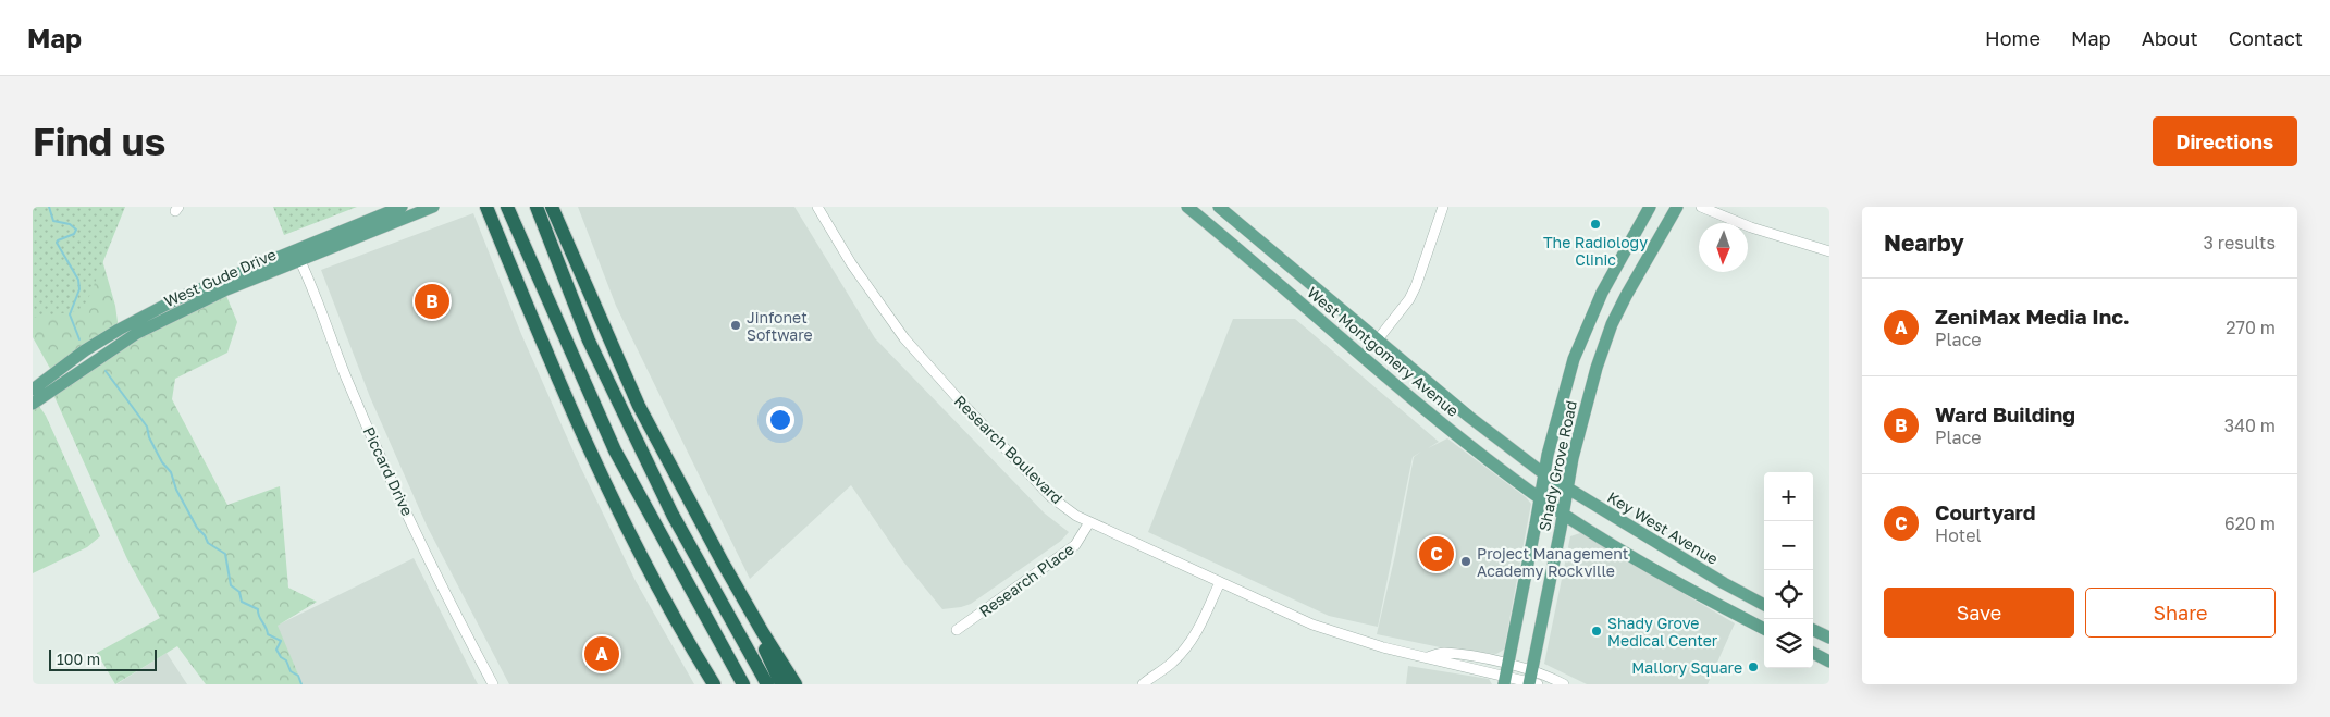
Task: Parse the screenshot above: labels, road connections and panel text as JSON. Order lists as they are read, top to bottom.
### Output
{
  "streets": {
    "main road": [
      "West Gude Drive",
      "West Montgomery Avenue",
      "Shady Grove Road",
      "Key West Avenue"
    ],
    "street": ["Research Boulevard", "Piccard Drive", "Research Place"]
  },
  "crossings": [
    ["West Gude Drive", "Piccard Drive"],
    ["West Montgomery Avenue", "Shady Grove Road"],
    ["West Montgomery Avenue", "Key West Avenue"],
    ["Research Boulevard", "Shady Grove Road"],
    ["Research Boulevard", "Research Place"],
    ["Shady Grove Road", "Key West Avenue"]
  ],
  "places": [
    "The Radiology Clinic",
    "Jinfonet Software",
    "Project Management Academy Rockville",
    "Shady Grove Medical Center",
    "Mallory Square"
  ],
  "scale_bar": "100 m",
  "north": "bottom",
  "page": {
    "header": "Map",
    "nav": [
      "Home",
      "Map",
      "About",
      "Contact"
    ],
    "buttons": [
      "Directions",
      ["Save", "Share"]
    ],
    "title": "Find us",
    "heading": ["Nearby", "3 results"],
    "list": [
      {
        "mark": "A",
        "name": "ZeniMax Media Inc.",
        "note": "Place",
        "value": "270 m"
      },
      {
        "mark": "B",
        "name": "Ward Building",
        "note": "Place",
        "value": "340 m"
      },
      {
        "mark": "C",
        "name": "Courtyard",
        "note": "Hotel",
        "value": "620 m"
      }
    ],
    "pins": ["B", "C", "A"],
    "map_buttons": ["+", "−"],
    "scale": "100 m"
  }
}
